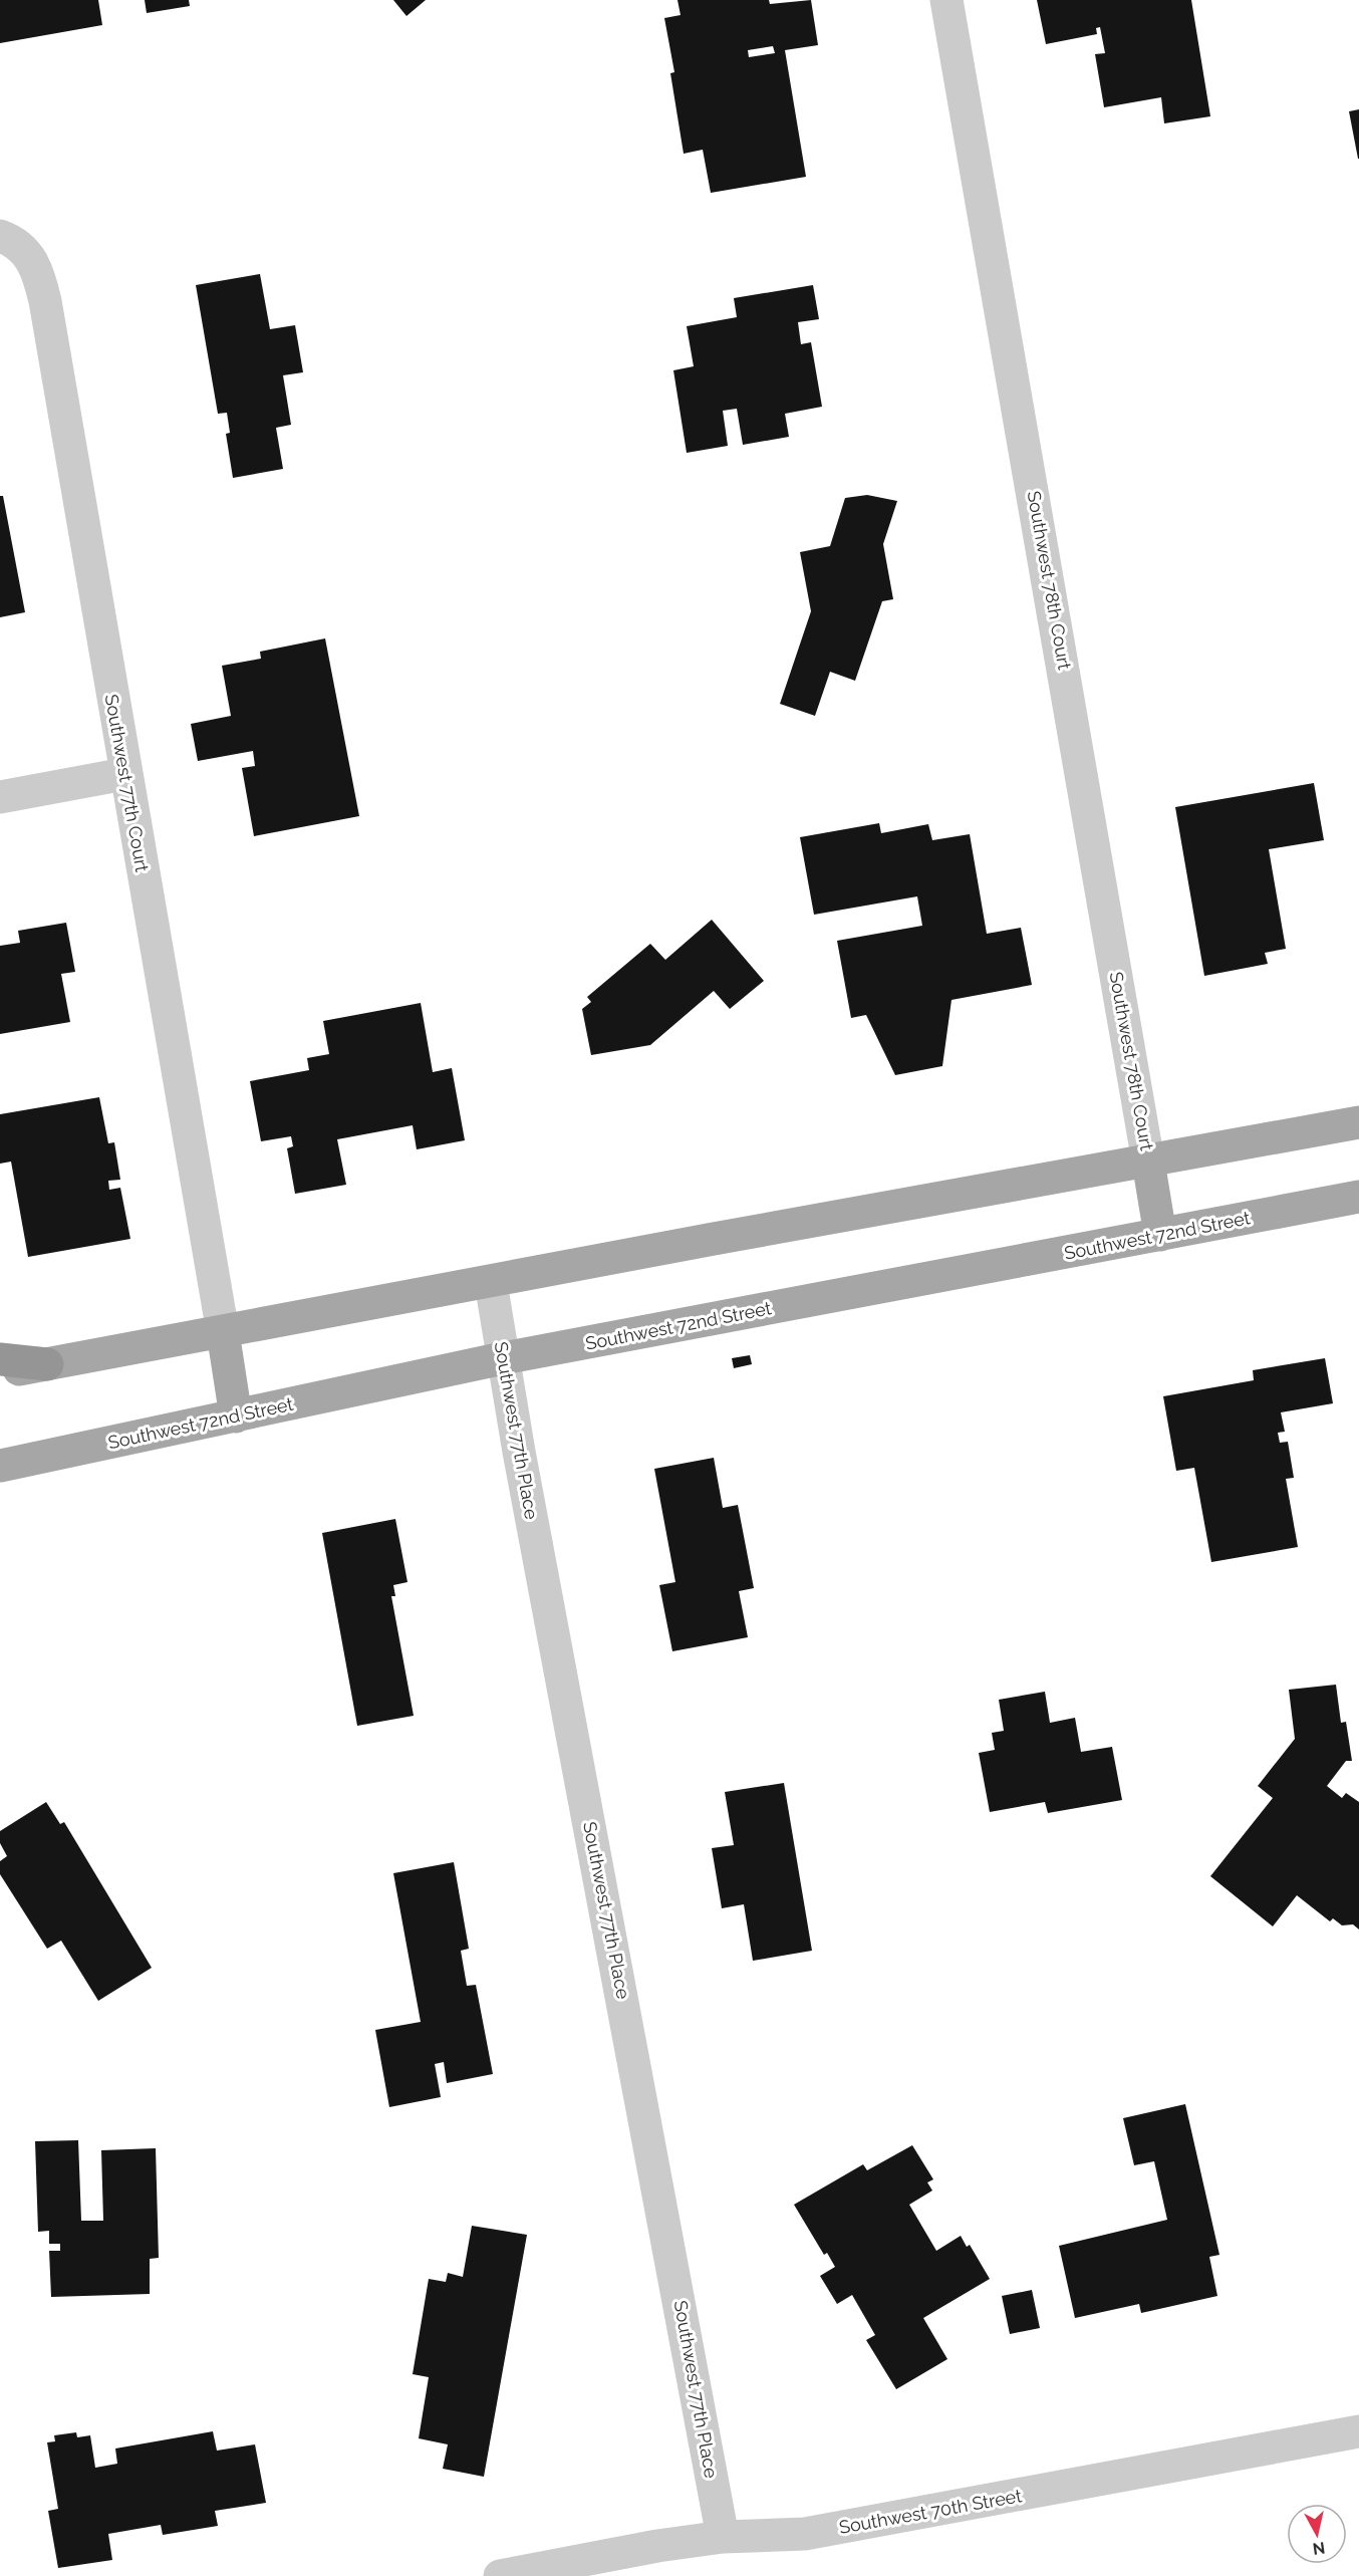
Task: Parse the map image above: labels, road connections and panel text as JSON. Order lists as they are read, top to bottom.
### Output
{
  "streets": {
    "main road": ["Southwest 72nd Street"],
    "street": [
      "Southwest 78th Court",
      "Southwest 77th Court",
      "Southwest 77th Place",
      "Southwest 70th Street"
    ]
  },
  "crossings": [
    ["Southwest 72nd Street", "Southwest 77th Place"],
    ["Southwest 77th Place", "Southwest 70th Street"]
  ],
  "north": "bottom"
}
